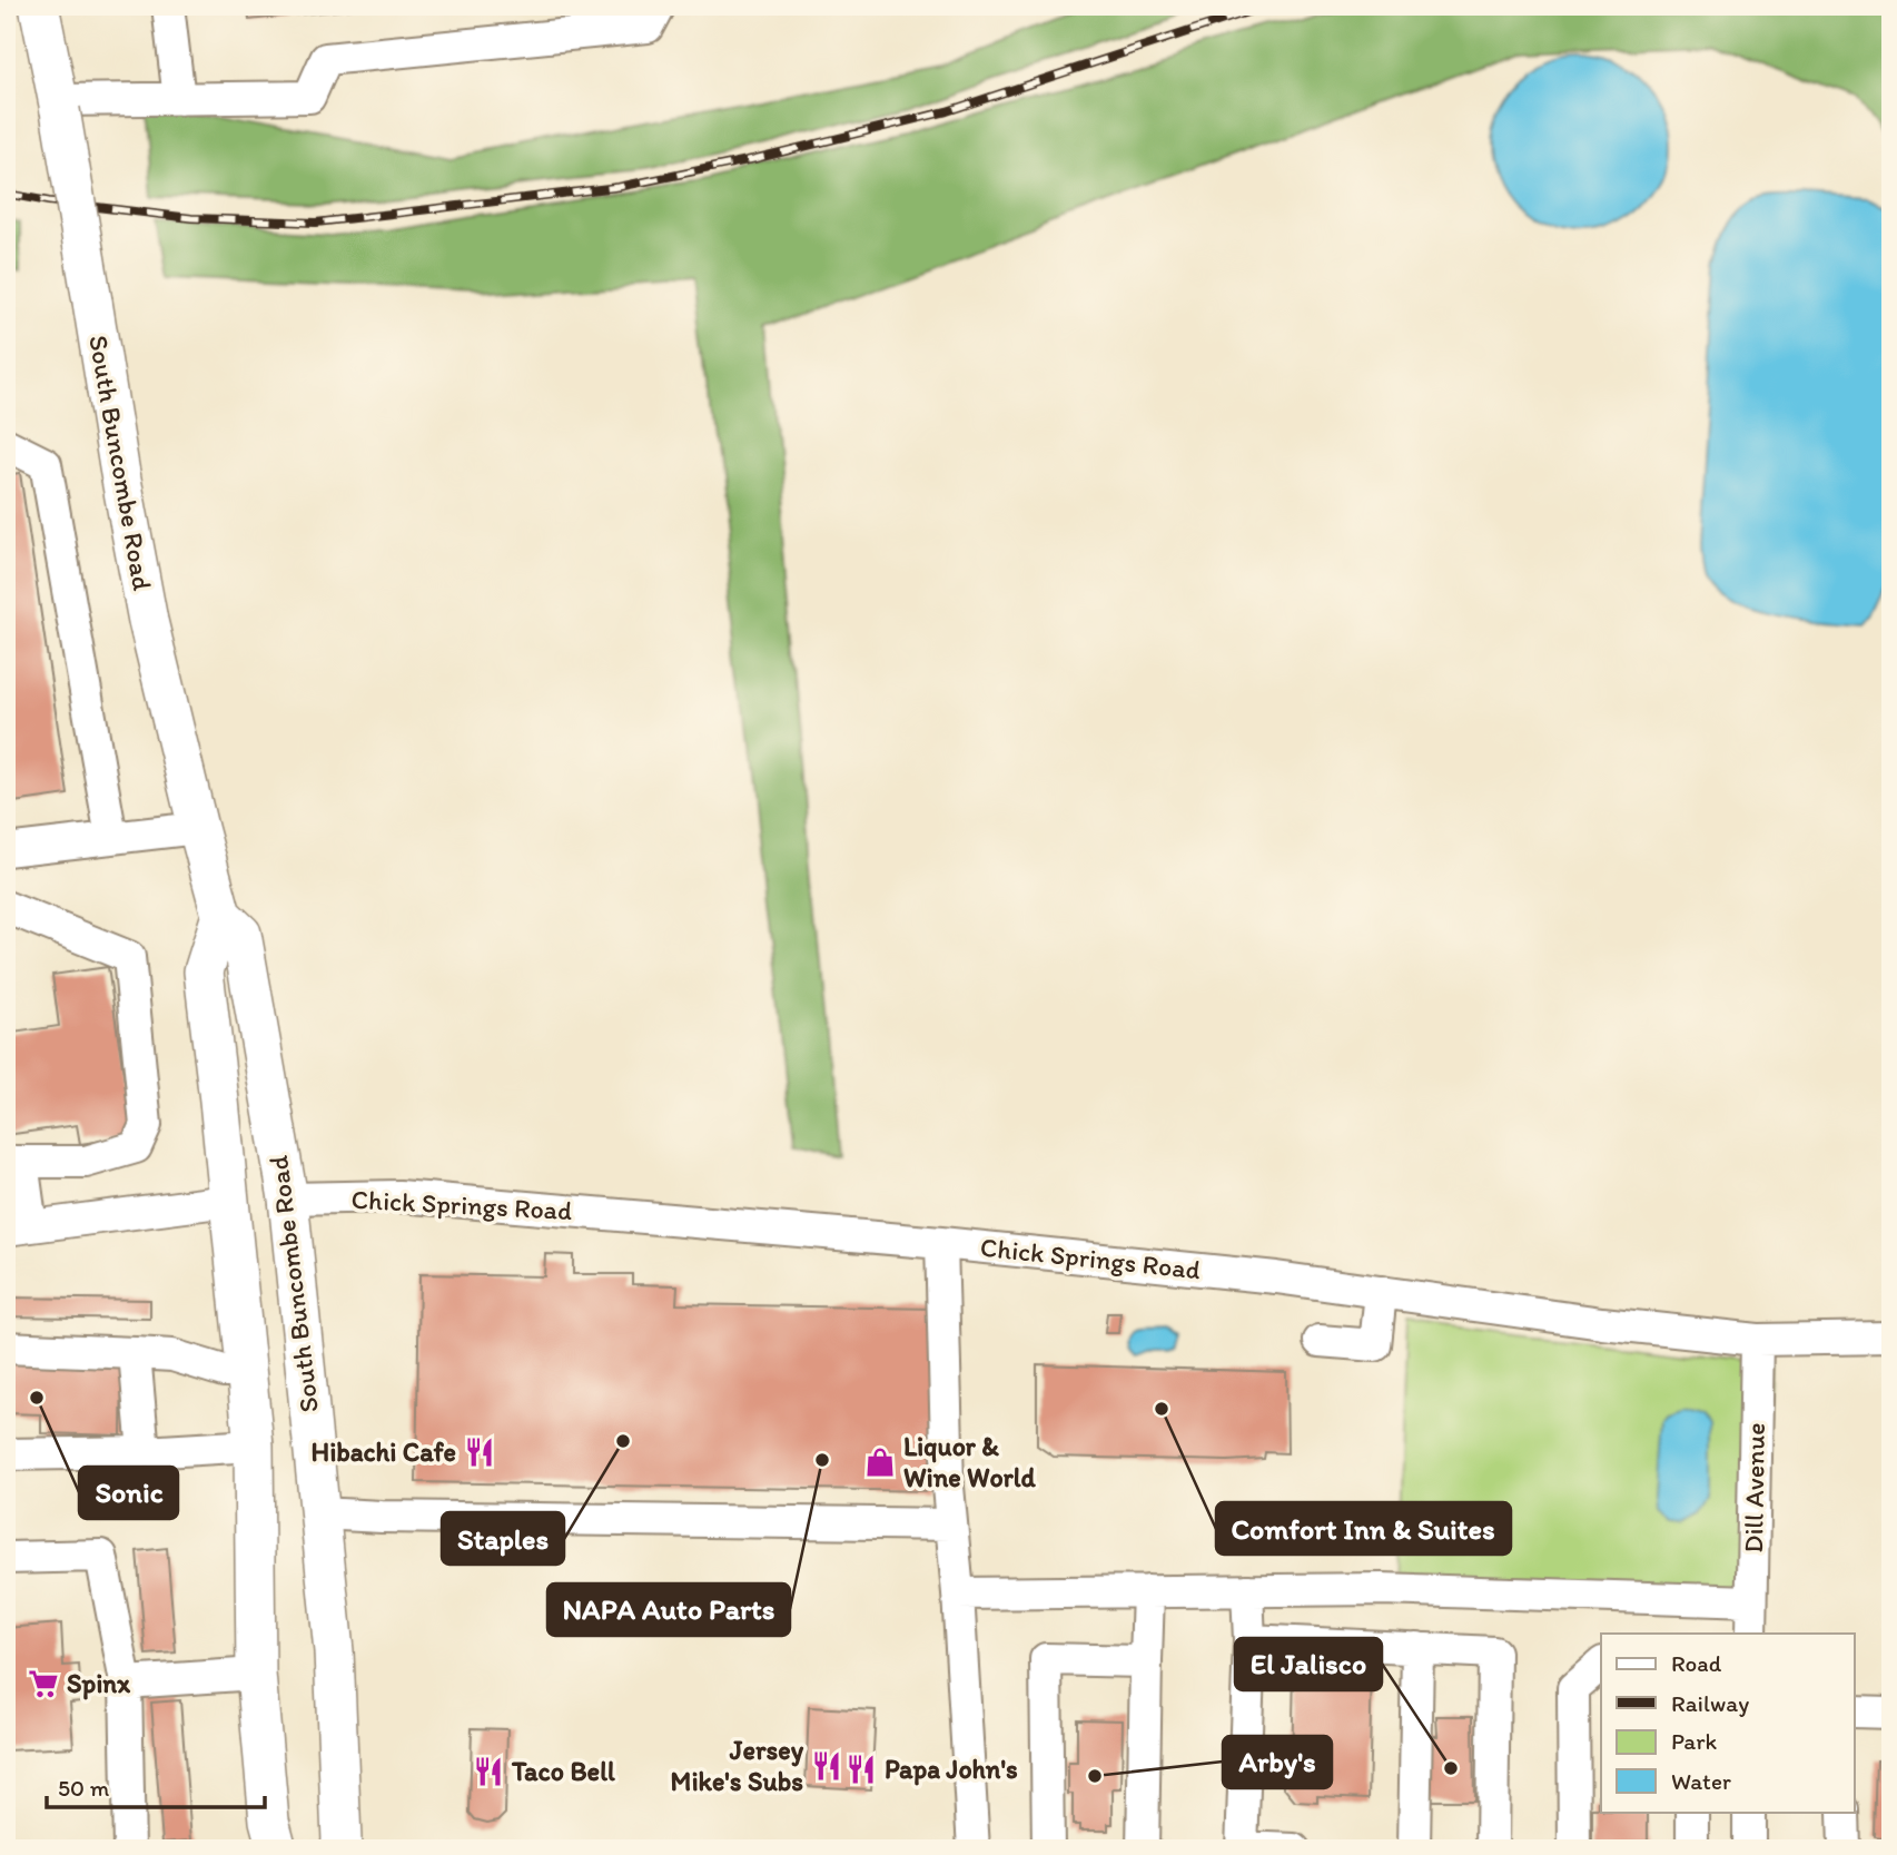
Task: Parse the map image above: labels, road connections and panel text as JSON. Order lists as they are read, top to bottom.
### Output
{
  "streets": {
    "main road": ["South Buncombe Road"],
    "street": ["Chick Springs Road", "Dill Avenue"]
  },
  "crossings": [
    ["South Buncombe Road", "Chick Springs Road"],
    ["Chick Springs Road", "Dill Avenue"]
  ],
  "places": {
    "other": [
      "Sonic",
      "Comfort Inn & Suites",
      "Staples",
      "NAPA Auto Parts",
      "El Jalisco",
      "Arby's"
    ],
    "restaurant": [
      "Hibachi Cafe",
      "Jersey Mike's Subs",
      "Papa John's",
      "Taco Bell"
    ],
    "shop": ["Liquor & Wine World"],
    "supermarket": ["Spinx"]
  },
  "legend": [
    "Road",
    "Railway",
    "Park",
    "Water"
  ],
  "scale_bar": "50 m"
}
